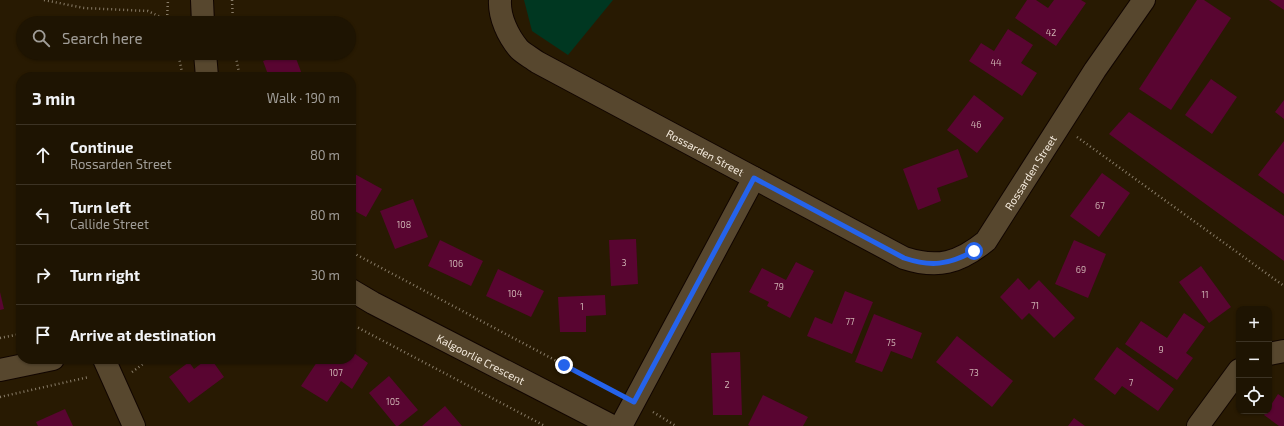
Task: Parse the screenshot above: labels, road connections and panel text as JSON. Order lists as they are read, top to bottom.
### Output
{
  "streets": {
    "street": ["Rossarden Street", "Kalgoorlie Crescent"]
  },
  "house_numbers": [
    "42",
    "44",
    "46",
    "67",
    "108",
    "3",
    "106",
    "69",
    "79",
    "104",
    "11",
    "71",
    "1",
    "77",
    "75",
    "9",
    "107",
    "73",
    "7",
    "2",
    "105"
  ],
  "page": {
    "search": "Search here",
    "heading": ["3 min", "Walk · 190 m"],
    "list": [
      ["Continue", "Rossarden Street", "80 m"],
      ["Turn left", "Callide Street", "80 m"],
      ["Turn right", "30 m"],
      "Arrive at destination"
    ],
    "map_buttons": ["+", "−"]
  }
}
